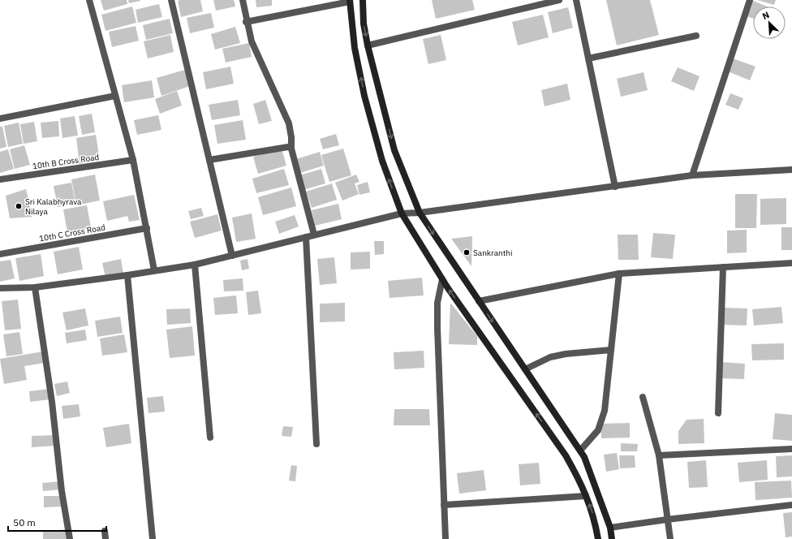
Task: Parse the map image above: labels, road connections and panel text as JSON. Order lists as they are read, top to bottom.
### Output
{
  "streets": {
    "street": ["10th B Cross Road", "10th C Cross Road"]
  },
  "places": ["Sri Kalabhyrava Nilaya", "Sankranthi"],
  "scale_bar": "50 m",
  "north": "top left"
}
